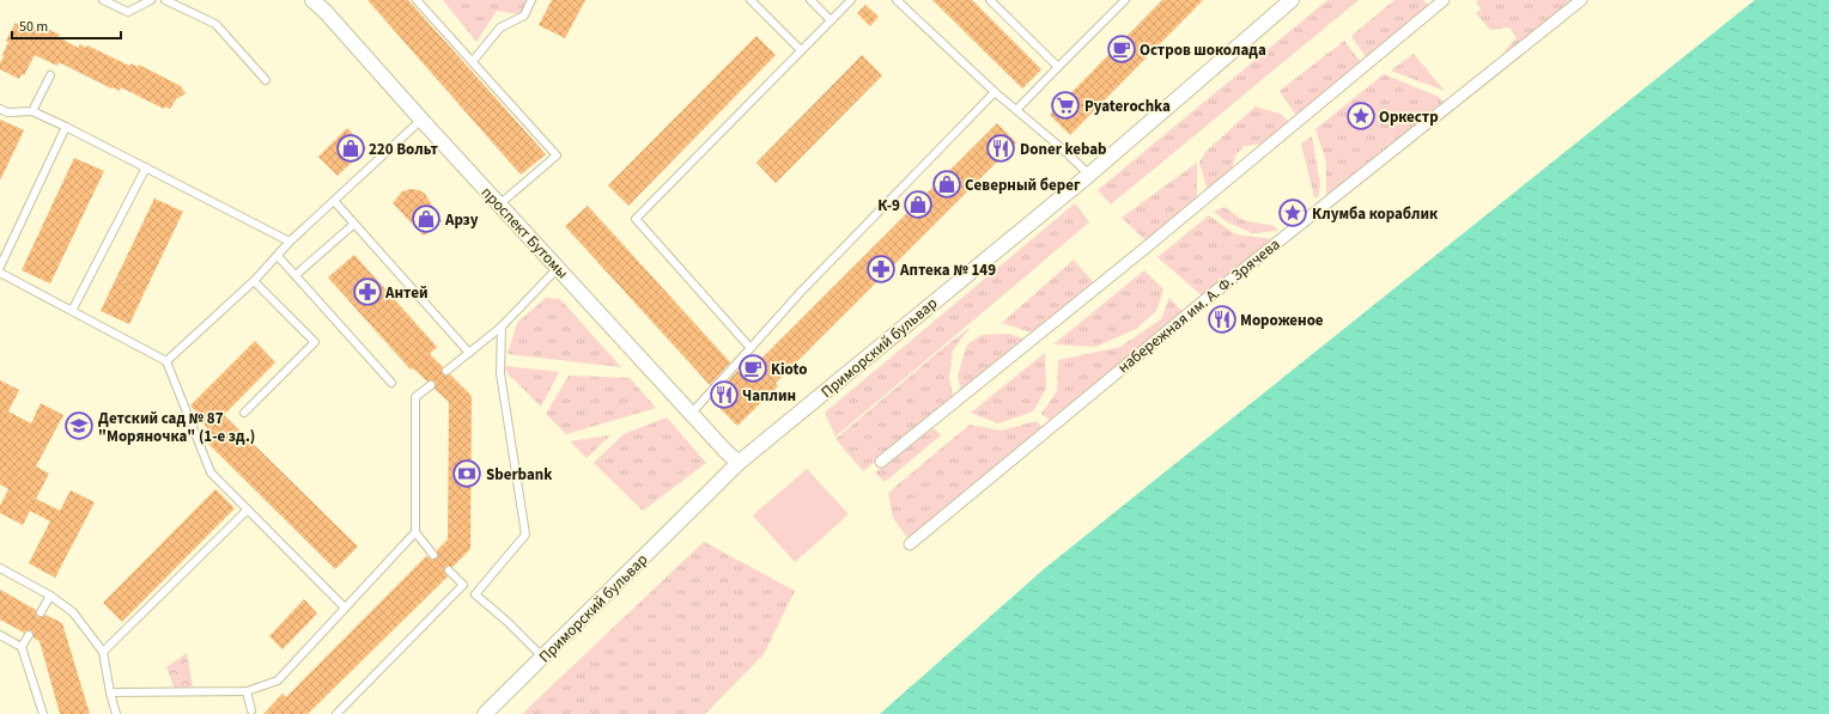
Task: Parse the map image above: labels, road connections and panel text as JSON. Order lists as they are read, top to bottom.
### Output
{
  "streets": {
    "street": ["проспект Бутомы", "набережная им. А. Ф. Зрячева", "Приморский бульвар"]
  },
  "crossings": [
    ["проспект Бутомы", "Приморский бульвар"]
  ],
  "places": {
    "cafe": ["Остров шоколада", "Kioto"],
    "supermarket": ["Pyaterochka"],
    "place": ["Оркестр", "Клумба кораблик"],
    "shop": [
      "220 Вольт",
      "Северный берег",
      "К-9",
      "Арзу"
    ],
    "restaurant": ["Doner kebab", "Мороженое", "Чаплин"],
    "pharmacy": ["Аптека № 149", "Антей"],
    "school or university": ["Детский сад № 87 \"Моряночка\" (1-е зд.)"],
    "bank": ["Sberbank"]
  },
  "scale_bar": "50 m"
}
